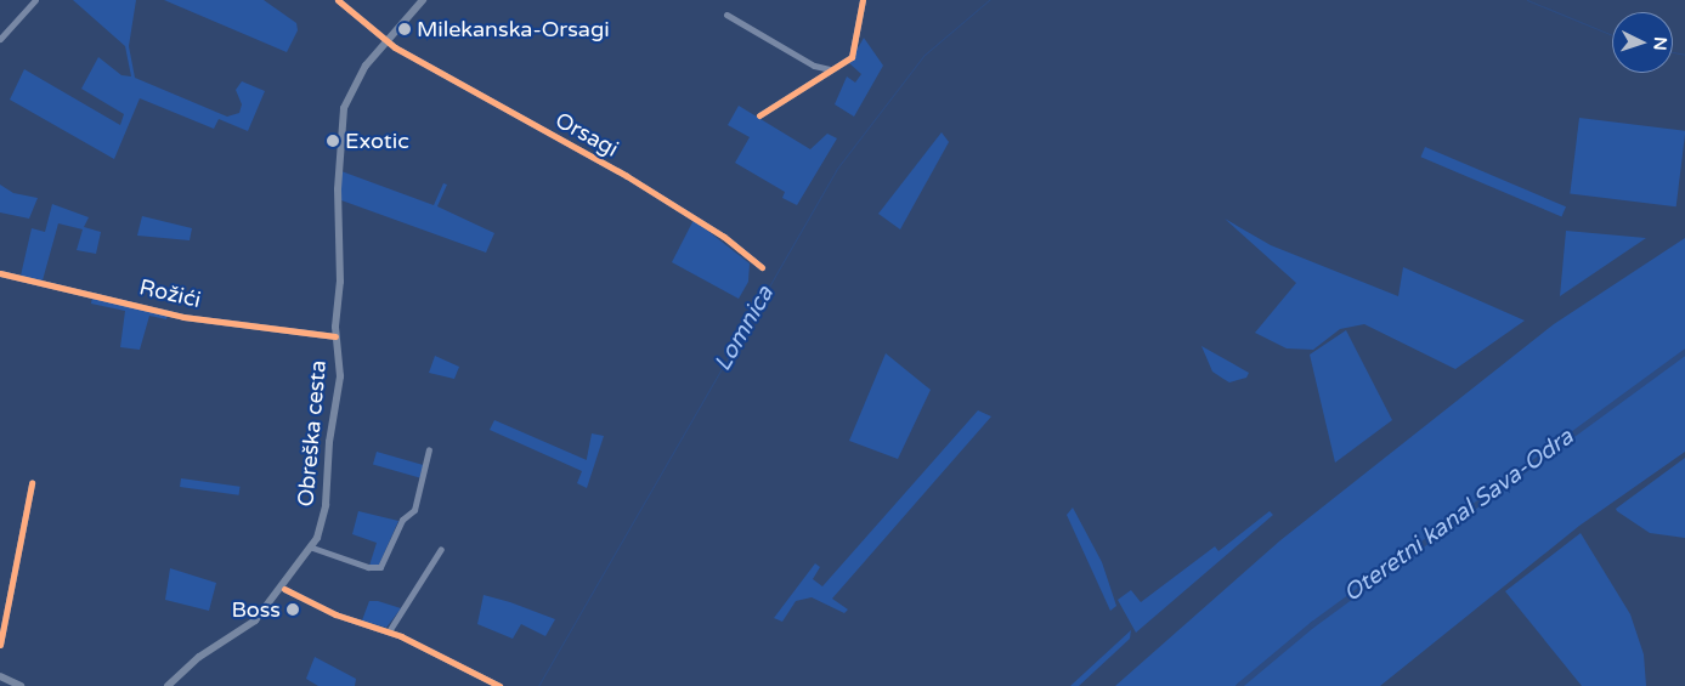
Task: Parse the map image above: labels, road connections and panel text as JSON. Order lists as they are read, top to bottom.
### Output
{
  "streets": {
    "main road": ["Obreška cesta"],
    "street": ["Orsagi", "Rožići"]
  },
  "crossings": [
    ["Orsagi", "Obreška cesta"],
    ["Rožići", "Obreška cesta"]
  ],
  "water": ["Lomnica", "Oteretni kanal Sava-Odra"],
  "places": ["Milekanska-Orsagi", "Exotic", "Boss"],
  "north": "right"
}
